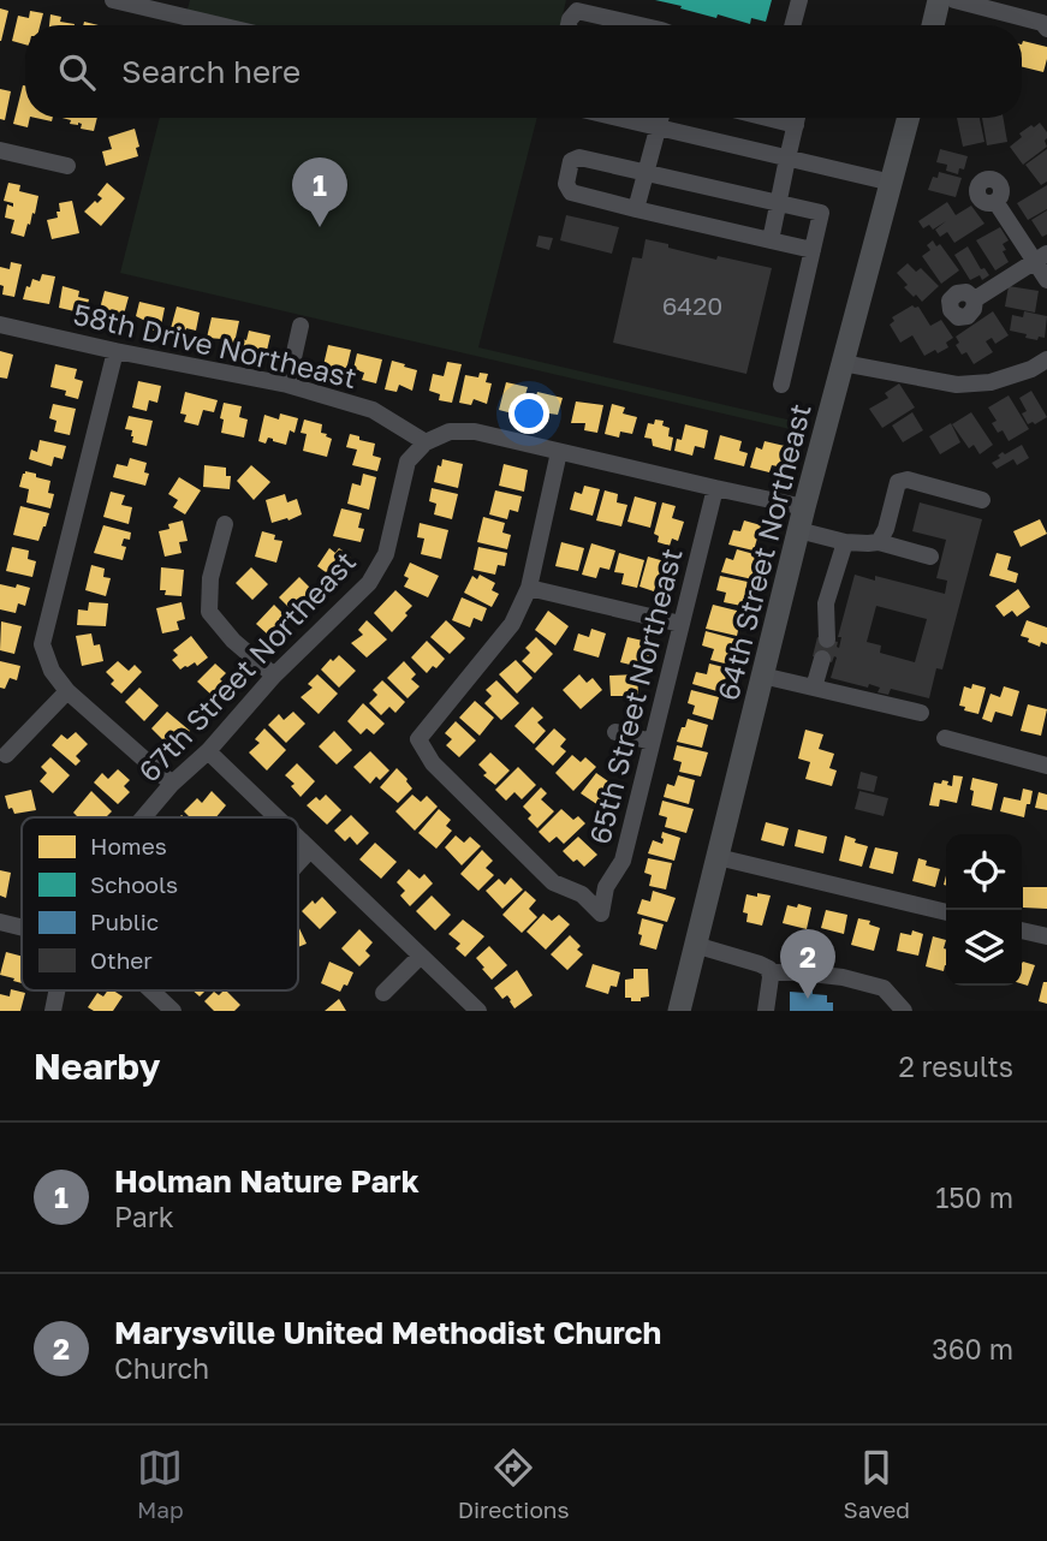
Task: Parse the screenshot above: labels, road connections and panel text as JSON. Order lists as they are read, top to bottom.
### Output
{
  "streets": {
    "main road": ["64th Street Northeast"],
    "street": ["58th Drive Northeast", "67th Street Northeast", "65th Street Northeast"]
  },
  "crossings": [
    ["58th Drive Northeast", "67th Street Northeast"]
  ],
  "house_numbers": ["6420"],
  "legend": [
    "Homes",
    "Schools",
    "Public",
    "Other"
  ],
  "page": {
    "search": "Search here",
    "pins": ["1", "2"],
    "heading": ["Nearby", "2 results"],
    "list": [
      {
        "mark": "1",
        "name": "Holman Nature Park",
        "note": "Park",
        "value": "150 m"
      },
      {
        "mark": "2",
        "name": "Marysville United Methodist Church",
        "note": "Church",
        "value": "360 m"
      }
    ],
    "nav": ["Map", "Directions", "Saved"]
  }
}
